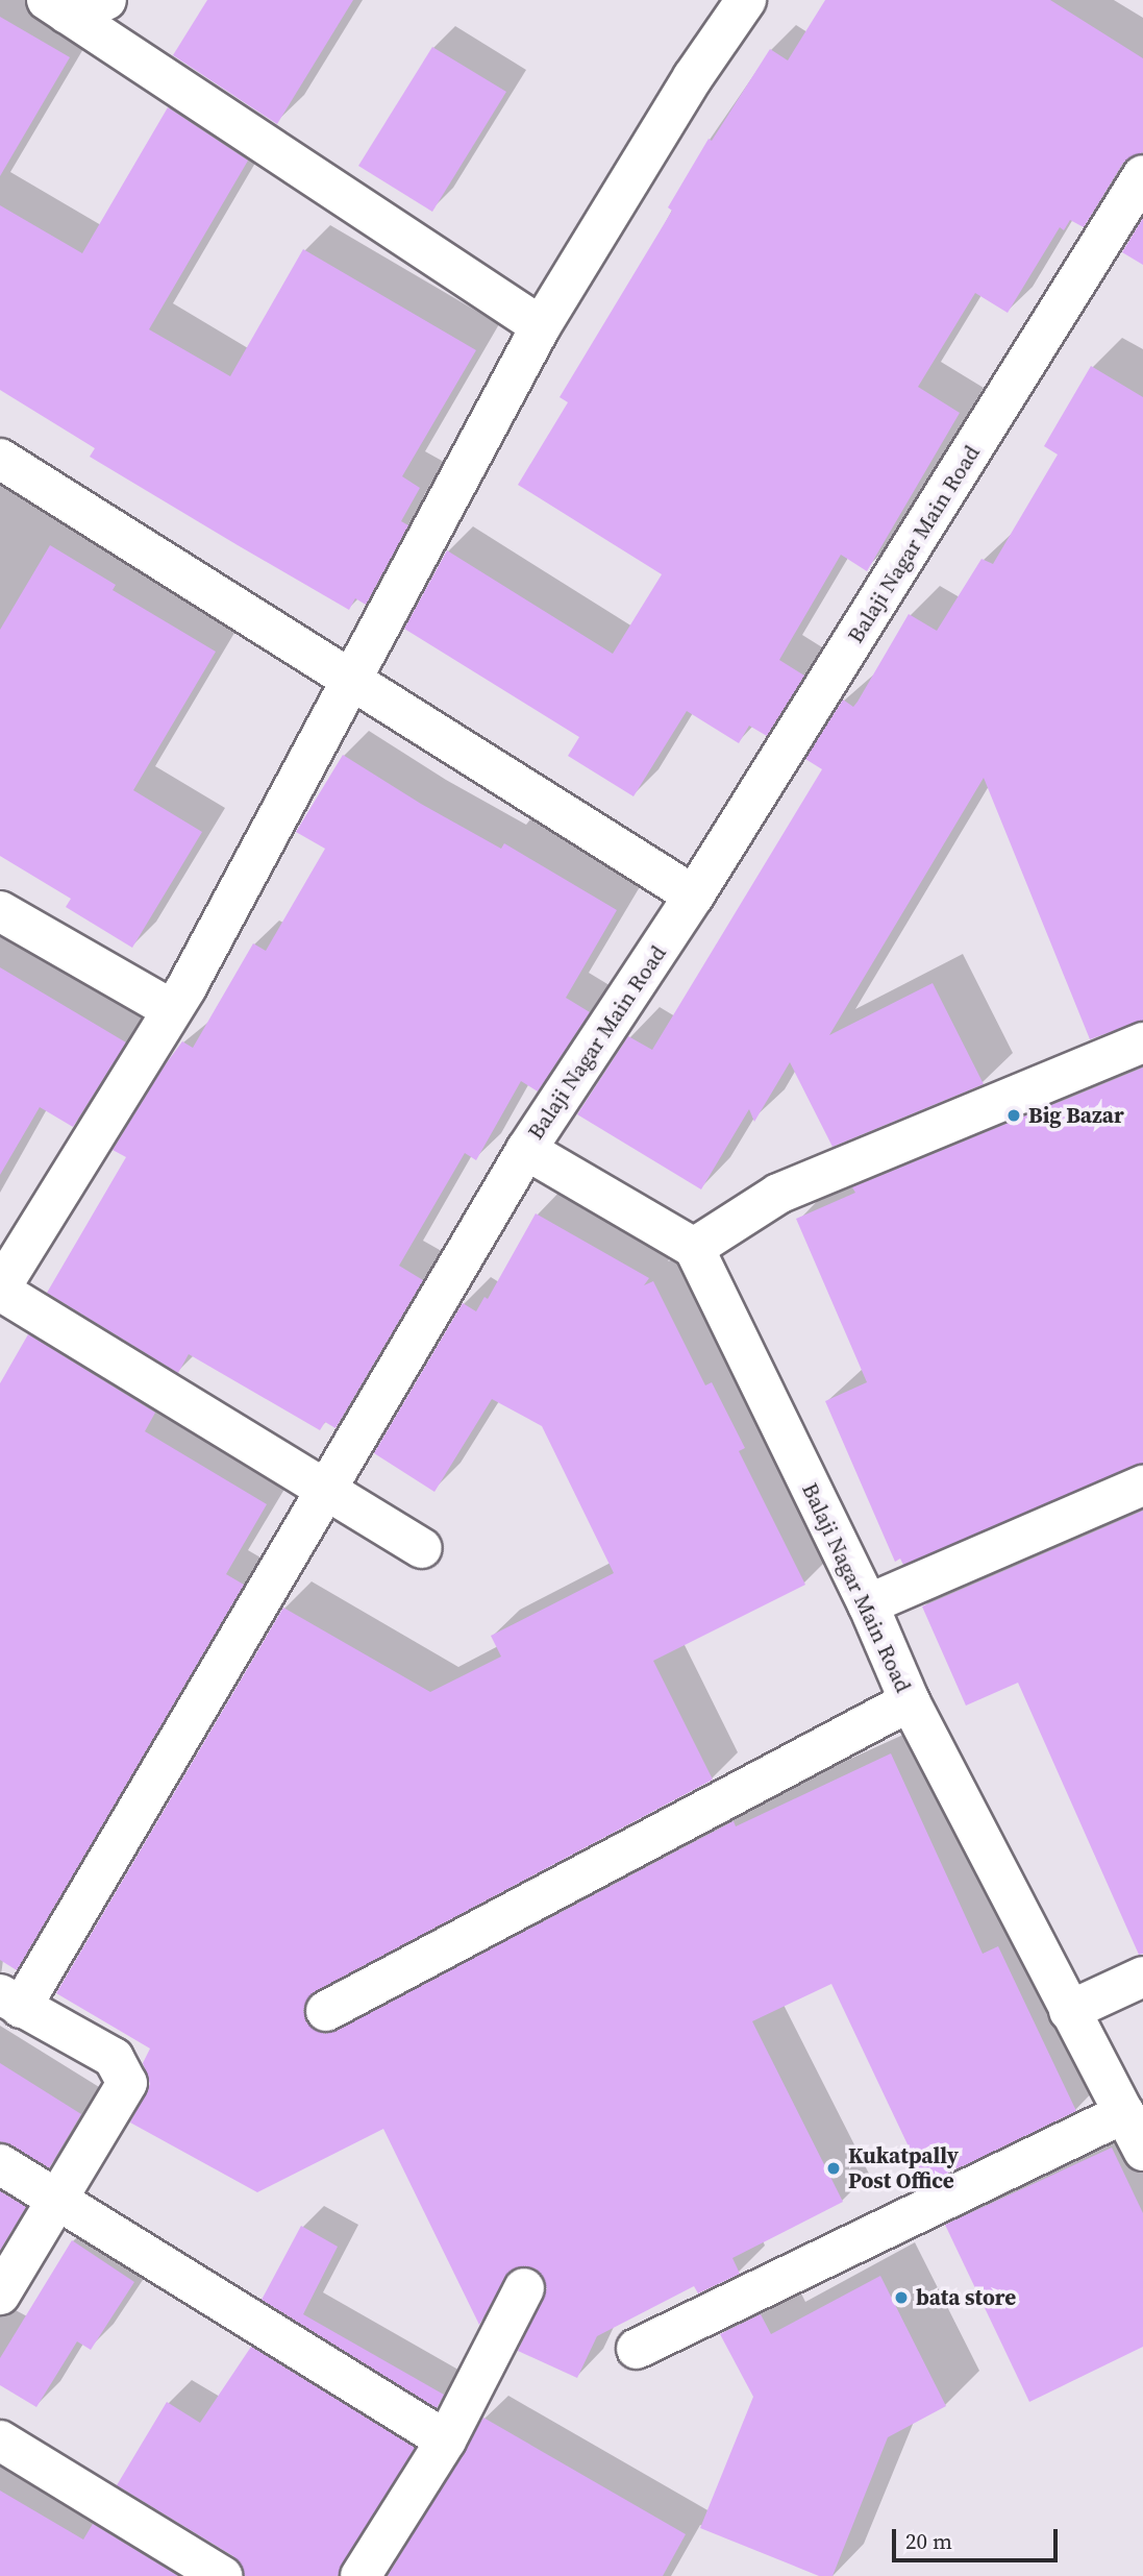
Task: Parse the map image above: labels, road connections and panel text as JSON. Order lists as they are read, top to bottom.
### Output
{
  "streets": {
    "street": ["Balaji Nagar Main Road"]
  },
  "places": ["Big Bazar", "Kukatpally Post Office", "bata store"],
  "scale_bar": "20 m"
}
